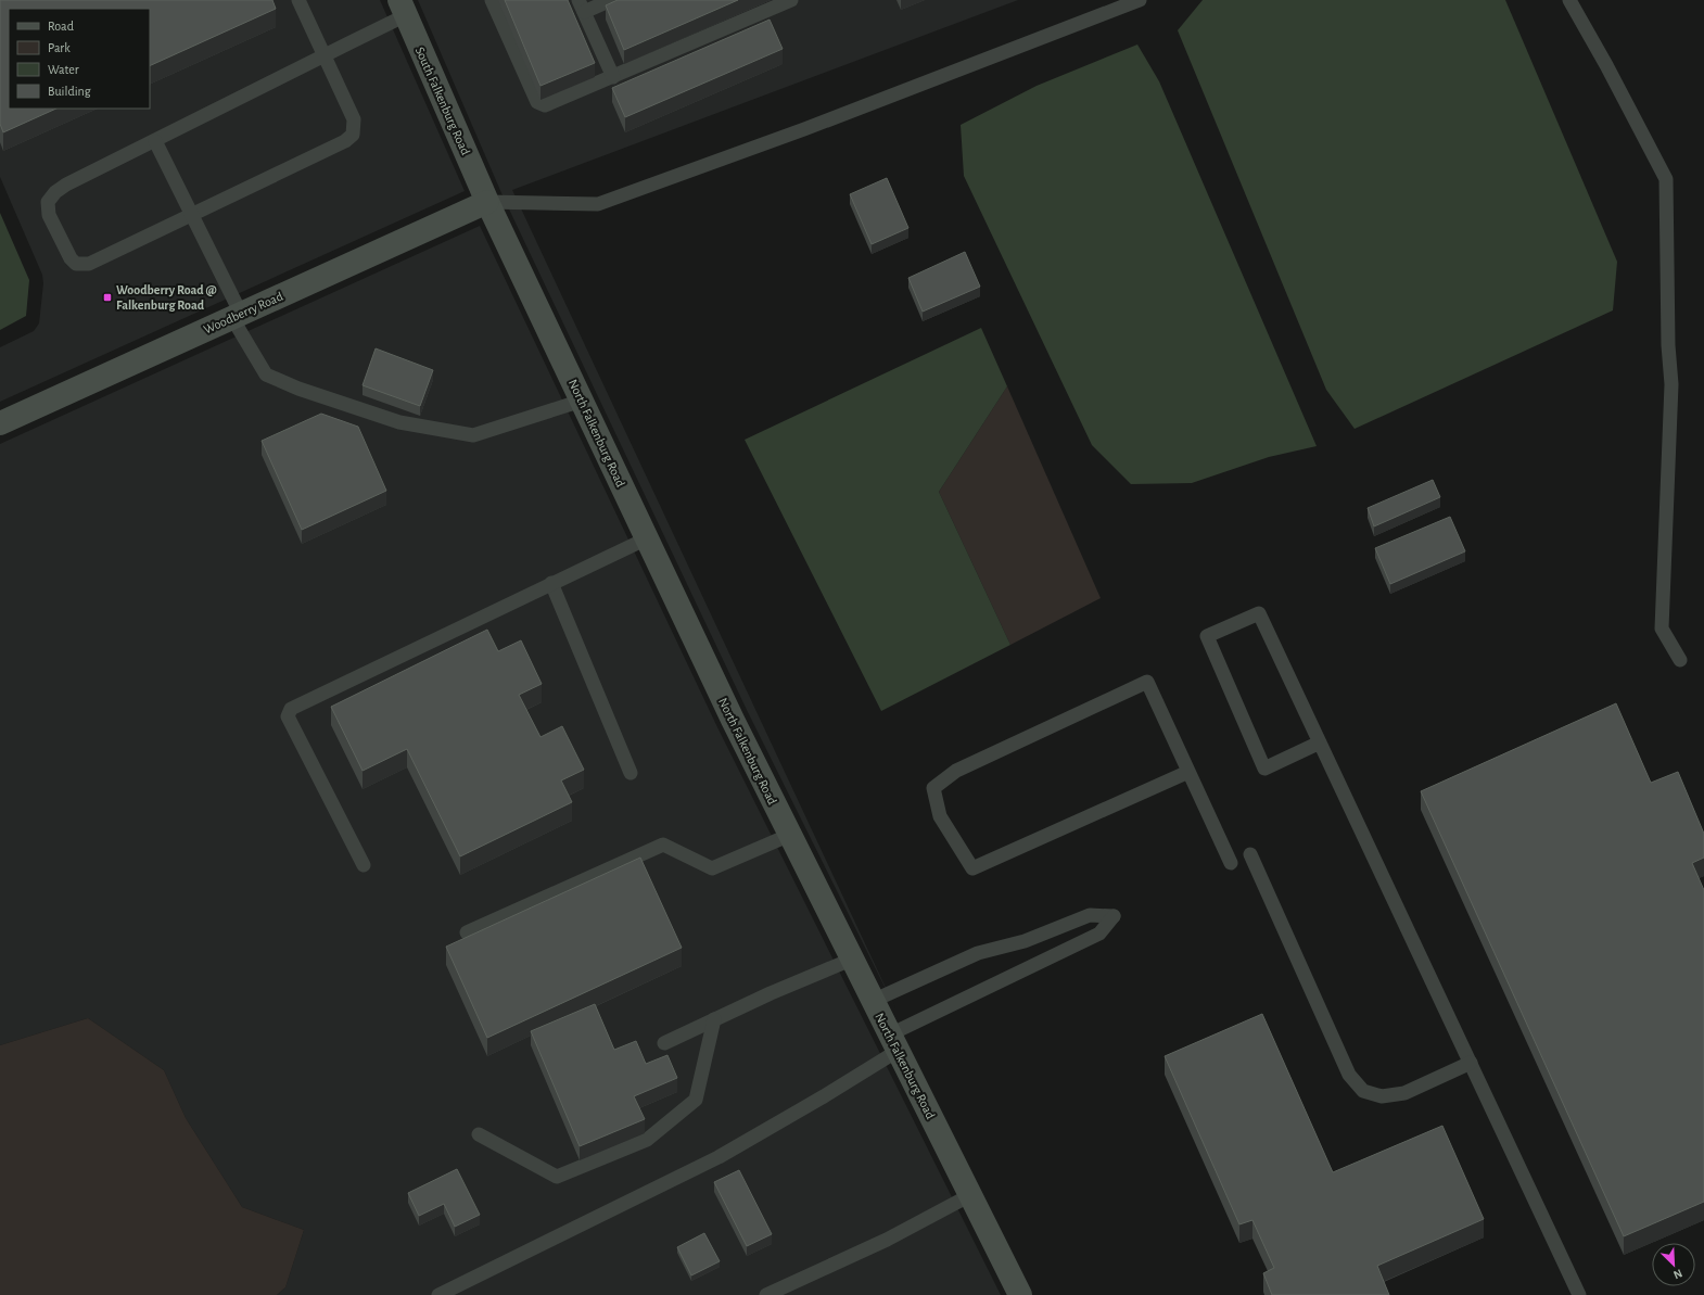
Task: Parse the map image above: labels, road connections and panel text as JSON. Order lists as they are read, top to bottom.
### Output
{
  "streets": {
    "street": ["South Falkenburg Road", "Woodberry Road", "North Falkenburg Road"]
  },
  "crossings": [
    ["South Falkenburg Road", "Woodberry Road"],
    ["South Falkenburg Road", "North Falkenburg Road"],
    ["Woodberry Road", "North Falkenburg Road"]
  ],
  "places": {
    "transit": ["Woodberry Road @ Falkenburg Road"]
  },
  "legend": [
    "Road",
    "Park",
    "Water",
    "Building"
  ],
  "north": "bottom right"
}
